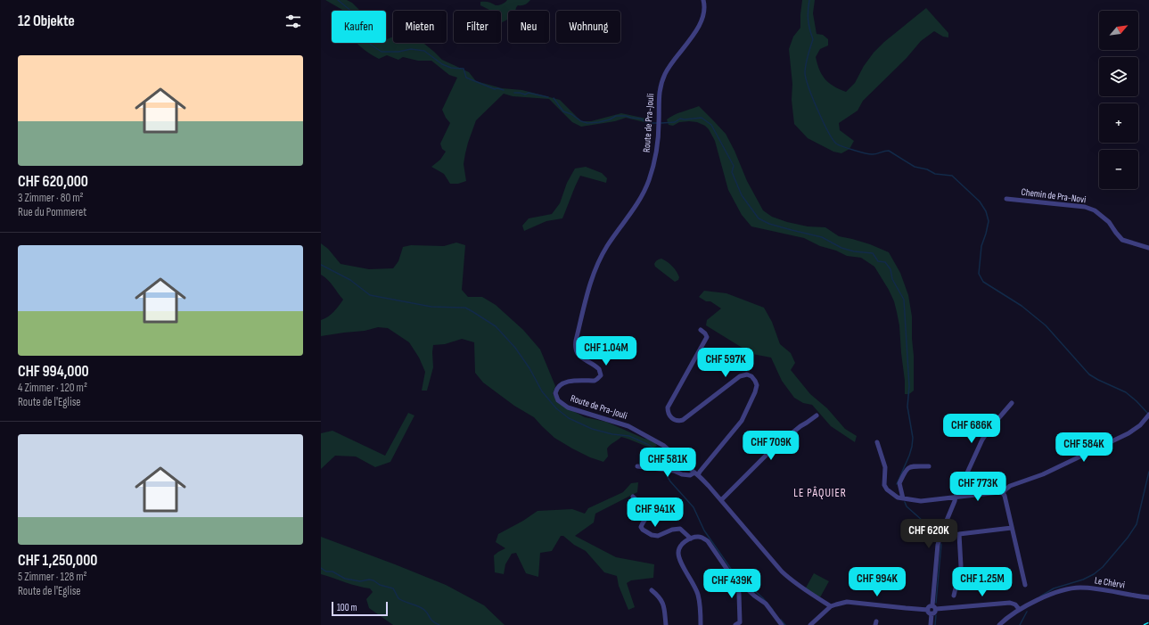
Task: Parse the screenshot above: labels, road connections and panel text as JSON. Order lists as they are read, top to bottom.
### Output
{
  "streets": {
    "street": ["Route de Pra-Jouli", "Chemin de Pra-Novi", "Le Chèrvi"]
  },
  "districts": ["LE PÂQUIER"],
  "scale_bar": "100 m",
  "north": "top right",
  "page": {
    "heading": "12 Objekte",
    "map_buttons": ["+", "−"],
    "chip": [
      "Kaufen",
      "Mieten",
      "Filter",
      "Neu",
      "Wohnung"
    ],
    "list": [
      {
        "name": "CHF 620,000",
        "note": "3 Zimmer · 80 m² · Rue du Pommeret"
      },
      {
        "name": "CHF 994,000",
        "note": "4 Zimmer · 120 m² · Route de l'Eglise"
      },
      {
        "name": "CHF 1,250,000",
        "note": "5 Zimmer · 128 m² · Route de l'Eglise"
      }
    ],
    "price": [
      "CHF 1.04M",
      "CHF 597K",
      "CHF 686K",
      "CHF 709K",
      "CHF 584K",
      "CHF 581K",
      "CHF 773K",
      "CHF 941K",
      "CHF 620K",
      "CHF 994K",
      "CHF 1.25M",
      "CHF 439K"
    ],
    "scale": "100 m"
  }
}
